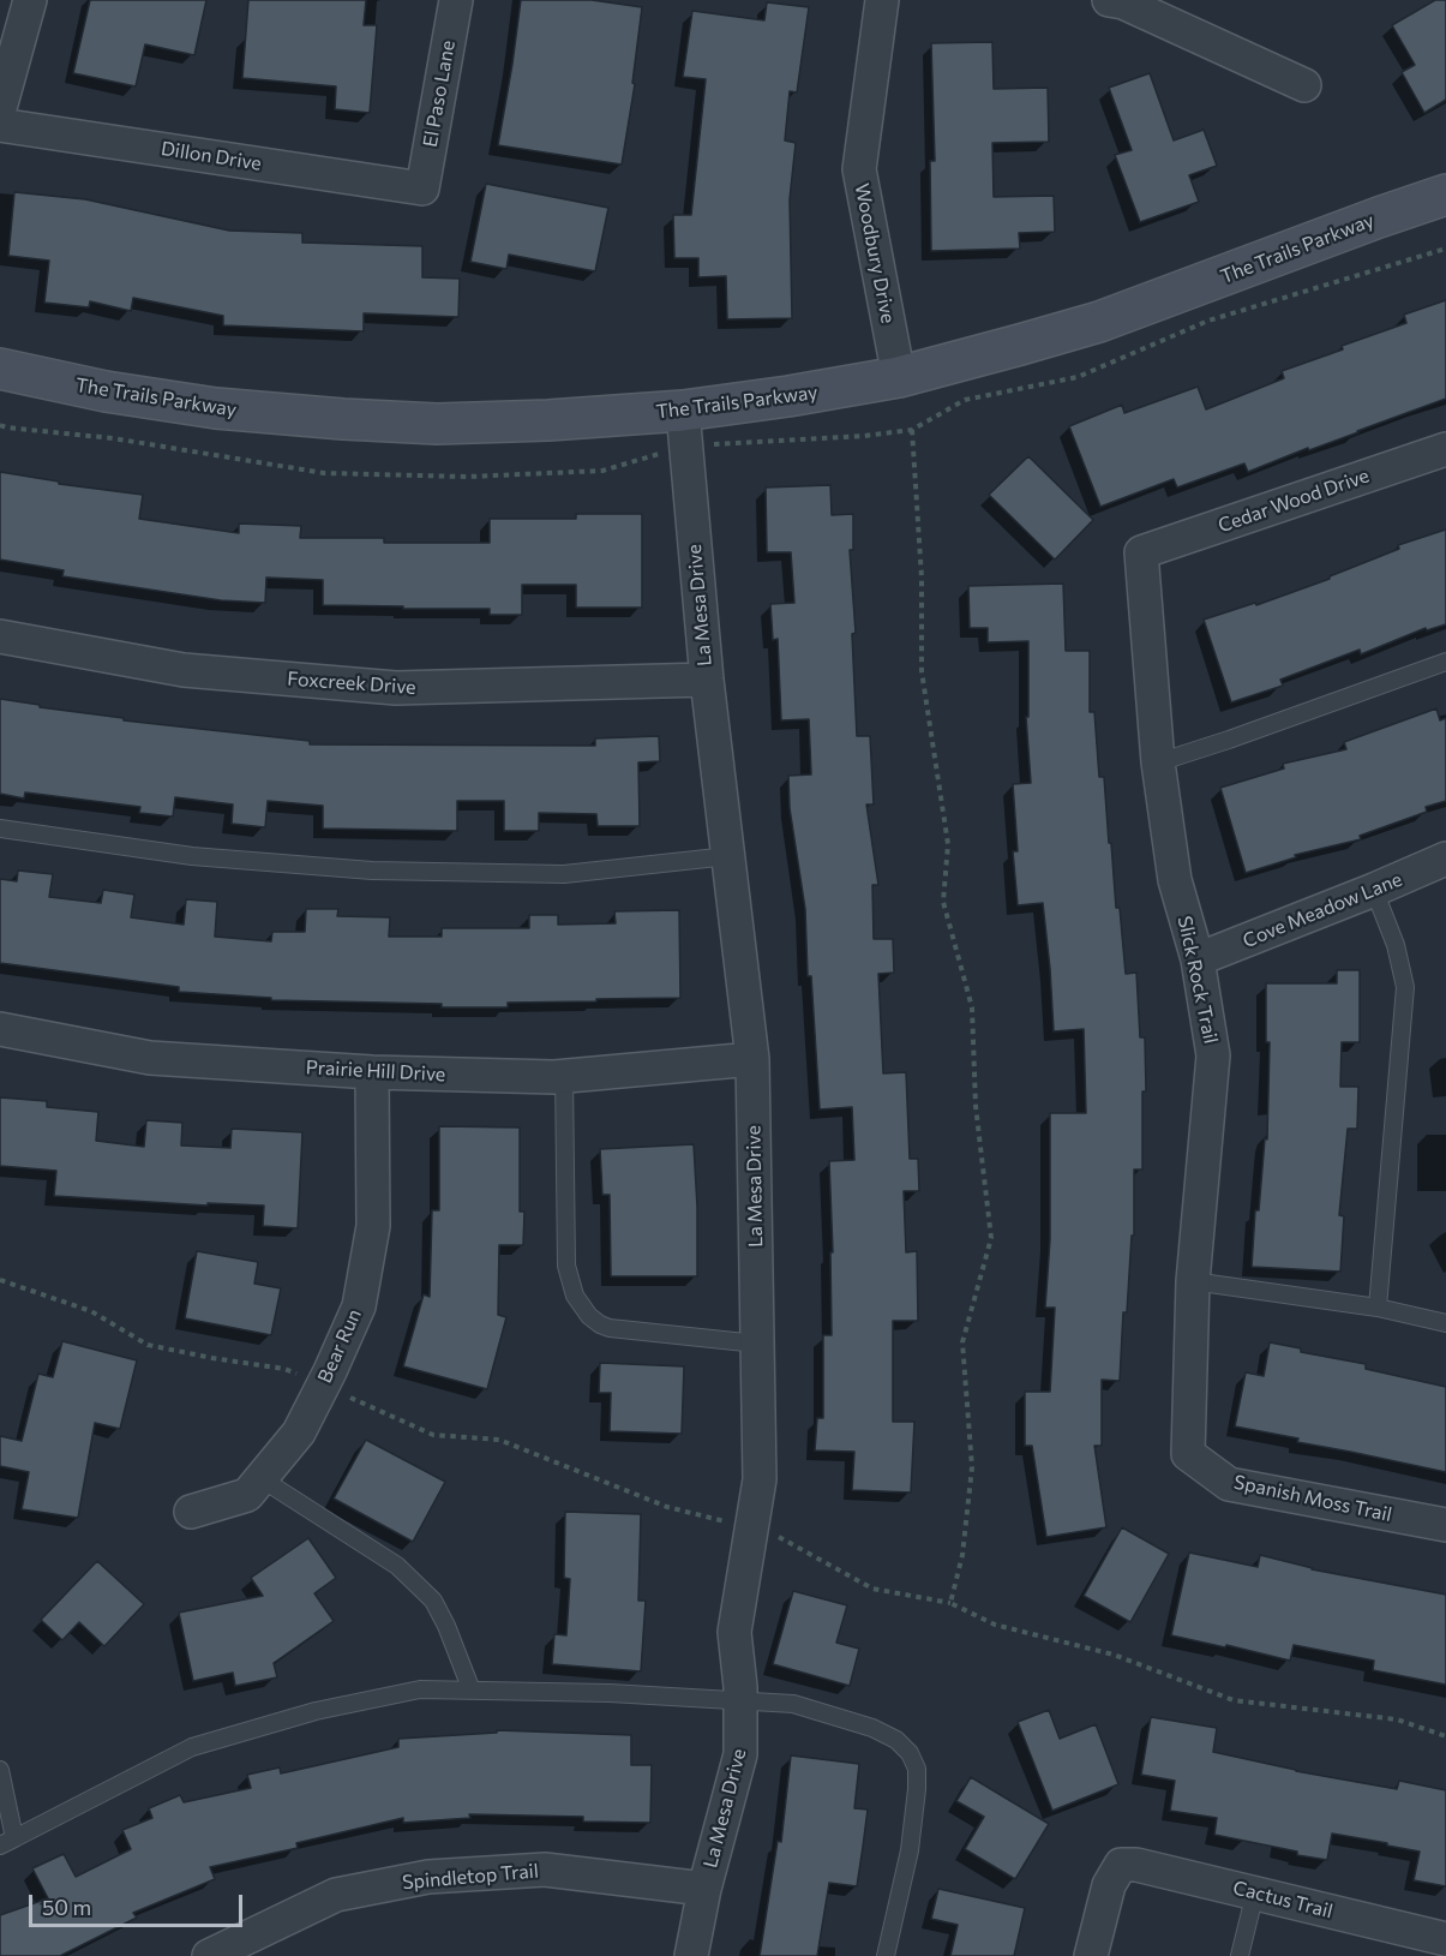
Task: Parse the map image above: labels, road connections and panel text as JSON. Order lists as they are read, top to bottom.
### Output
{
  "streets": {
    "street": [
      "El Paso Lane",
      "Dillon Drive",
      "The Trails Parkway",
      "Woodbury Drive",
      "Cedar Wood Drive",
      "La Mesa Drive",
      "Foxcreek Drive",
      "Cove Meadow Lane",
      "Slick Rock Trail",
      "Prairie Hill Drive",
      "Bear Run",
      "Spanish Moss Trail",
      "Spindletop Trail",
      "Cactus Trail"
    ]
  },
  "crossings": [
    ["El Paso Lane", "Dillon Drive"],
    ["The Trails Parkway", "Woodbury Drive"],
    ["The Trails Parkway", "La Mesa Drive"],
    ["Cedar Wood Drive", "Slick Rock Trail"],
    ["La Mesa Drive", "Foxcreek Drive"],
    ["La Mesa Drive", "Prairie Hill Drive"],
    ["La Mesa Drive", "Spindletop Trail"],
    ["Cove Meadow Lane", "Slick Rock Trail"],
    ["Slick Rock Trail", "Spanish Moss Trail"],
    ["Prairie Hill Drive", "Bear Run"]
  ],
  "scale_bar": "50 m"
}
